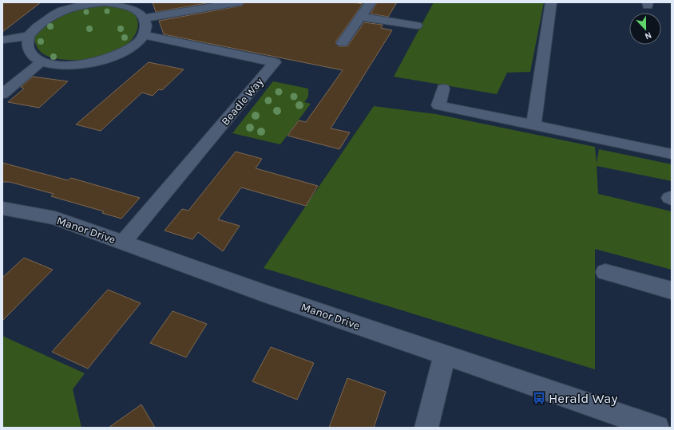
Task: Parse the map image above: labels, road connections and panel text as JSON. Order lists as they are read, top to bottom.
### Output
{
  "streets": {
    "street": ["Beadle Way", "Manor Drive"]
  },
  "crossings": [
    ["Beadle Way", "Manor Drive"]
  ],
  "places": {
    "bus stop": ["Herald Way"]
  },
  "north": "bottom"
}
